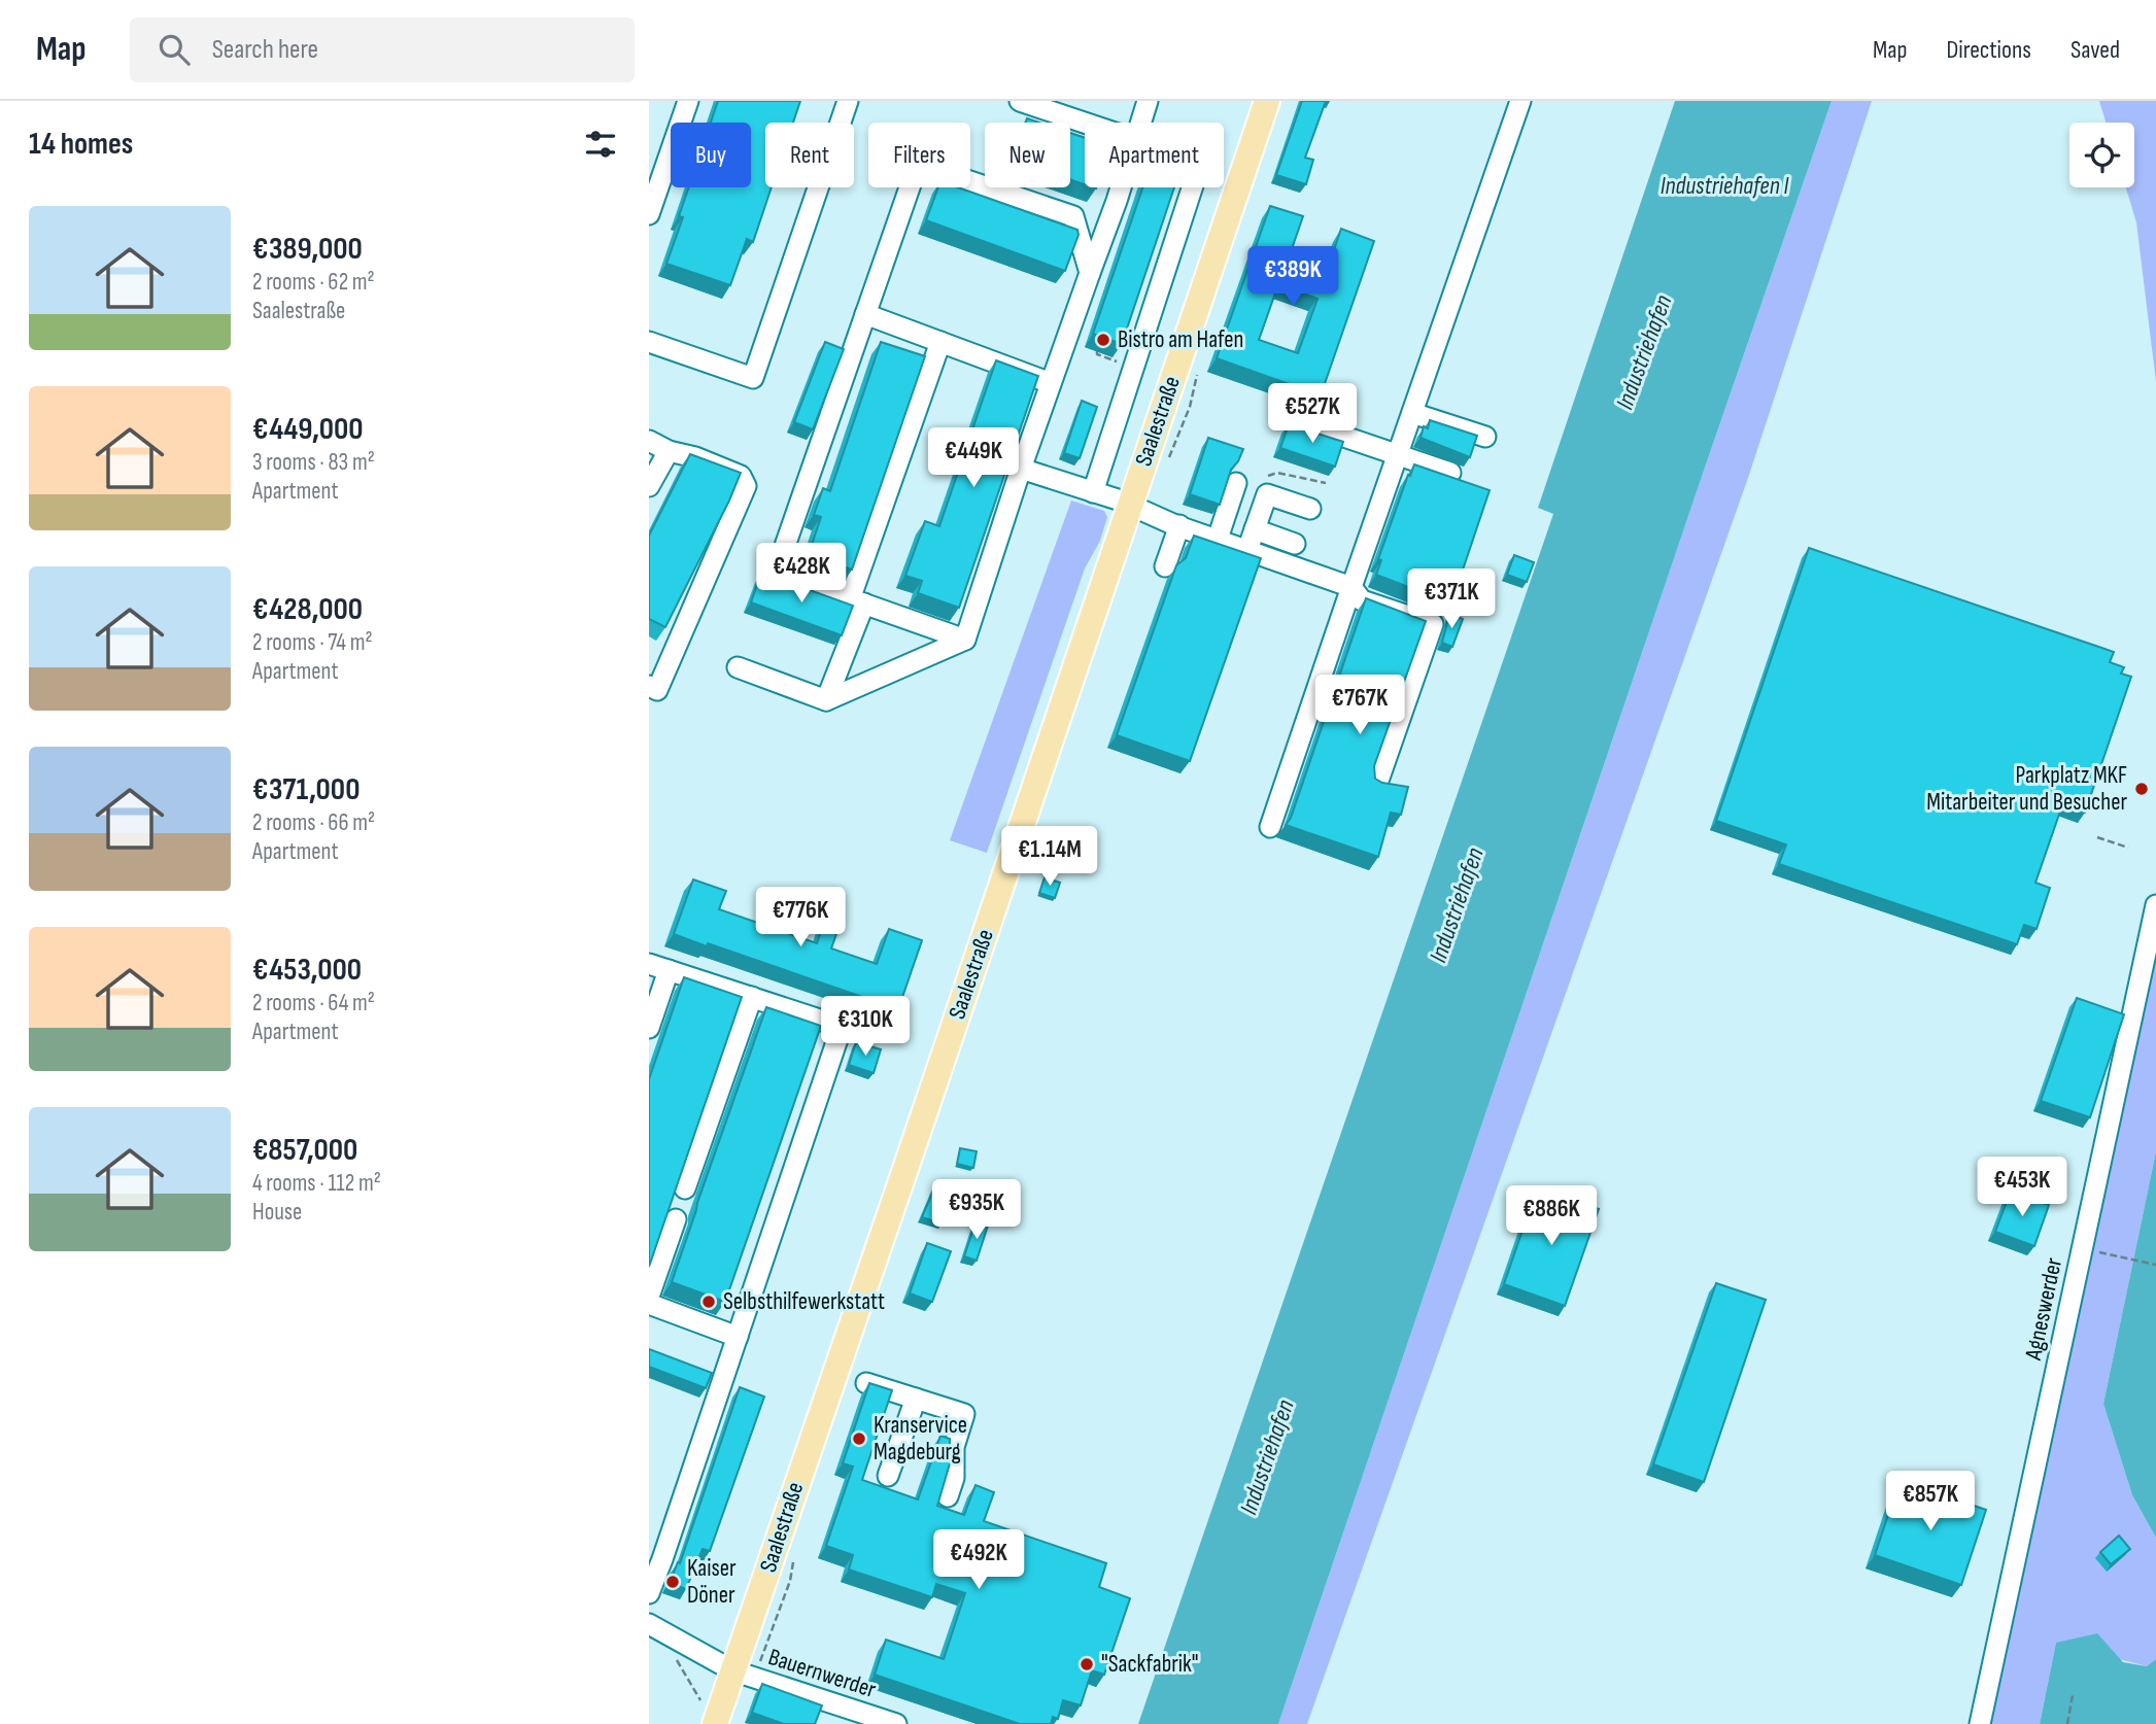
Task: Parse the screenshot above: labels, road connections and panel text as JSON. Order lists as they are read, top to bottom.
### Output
{
  "streets": {
    "main road": ["Saalestraße"],
    "street": ["Agneswerder", "Bauernwerder"]
  },
  "crossings": [
    ["Saalestraße", "Bauernwerder"]
  ],
  "water": ["Industriehafen I", "Industriehafen"],
  "places": [
    "Bistro am Hafen",
    "Parkplatz MKF Mitarbeiter und Besucher",
    "Selbsthilfewerkstatt",
    "Kranservice Magdeburg",
    "Kaiser Döner",
    "\"Sackfabrik\""
  ],
  "page": {
    "header": "Map",
    "search": "Search here",
    "nav": ["Map", "Directions", "Saved"],
    "heading": "14 homes",
    "chip": [
      "Buy",
      "Rent",
      "Filters",
      "New",
      "Apartment"
    ],
    "list": [
      {
        "name": "€389,000",
        "note": "2 rooms · 62 m² · Saalestraße"
      },
      {
        "name": "€449,000",
        "note": "3 rooms · 83 m² · Apartment"
      },
      {
        "name": "€428,000",
        "note": "2 rooms · 74 m² · Apartment"
      },
      {
        "name": "€371,000",
        "note": "2 rooms · 66 m² · Apartment"
      },
      {
        "name": "€453,000",
        "note": "2 rooms · 64 m² · Apartment"
      },
      {
        "name": "€857,000",
        "note": "4 rooms · 112 m² · House"
      }
    ],
    "price": [
      "€389K",
      "€527K",
      "€449K",
      "€428K",
      "€371K",
      "€767K",
      "€1.14M",
      "€776K",
      "€310K",
      "€453K",
      "€935K",
      "€886K",
      "€857K",
      "€492K"
    ]
  }
}
